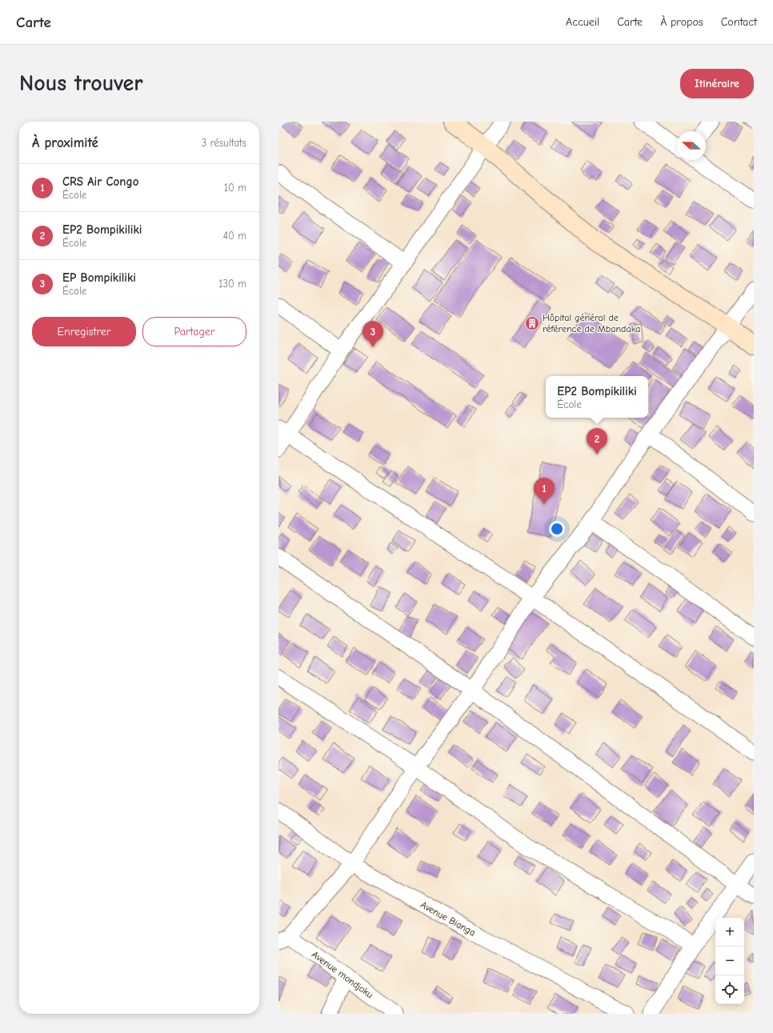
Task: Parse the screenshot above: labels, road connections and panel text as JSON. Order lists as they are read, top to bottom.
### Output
{
  "streets": {
    "street": ["Avenue Bianga", "Avenue mondjoku"]
  },
  "places": {
    "building": ["Hôpital général de référence de Mbandaka"]
  },
  "north": "left",
  "page": {
    "header": "Carte",
    "nav": [
      "Accueil",
      "Carte",
      "À propos",
      "Contact"
    ],
    "buttons": [
      "Itinéraire",
      ["Enregistrer", "Partager"]
    ],
    "title": "Nous trouver",
    "heading": ["À proximité", "3 résultats"],
    "list": [
      {
        "mark": "1",
        "name": "CRS Air Congo",
        "note": "École",
        "value": "10 m"
      },
      {
        "mark": "2",
        "name": "EP2 Bompikiliki",
        "note": "École",
        "value": "40 m"
      },
      {
        "mark": "3",
        "name": "EP Bompikiliki",
        "note": "École",
        "value": "130 m"
      }
    ],
    "pins": ["3", "2", "1"],
    "popup": ["EP2 Bompikiliki", "École"],
    "map_buttons": ["+", "−"]
  }
}
